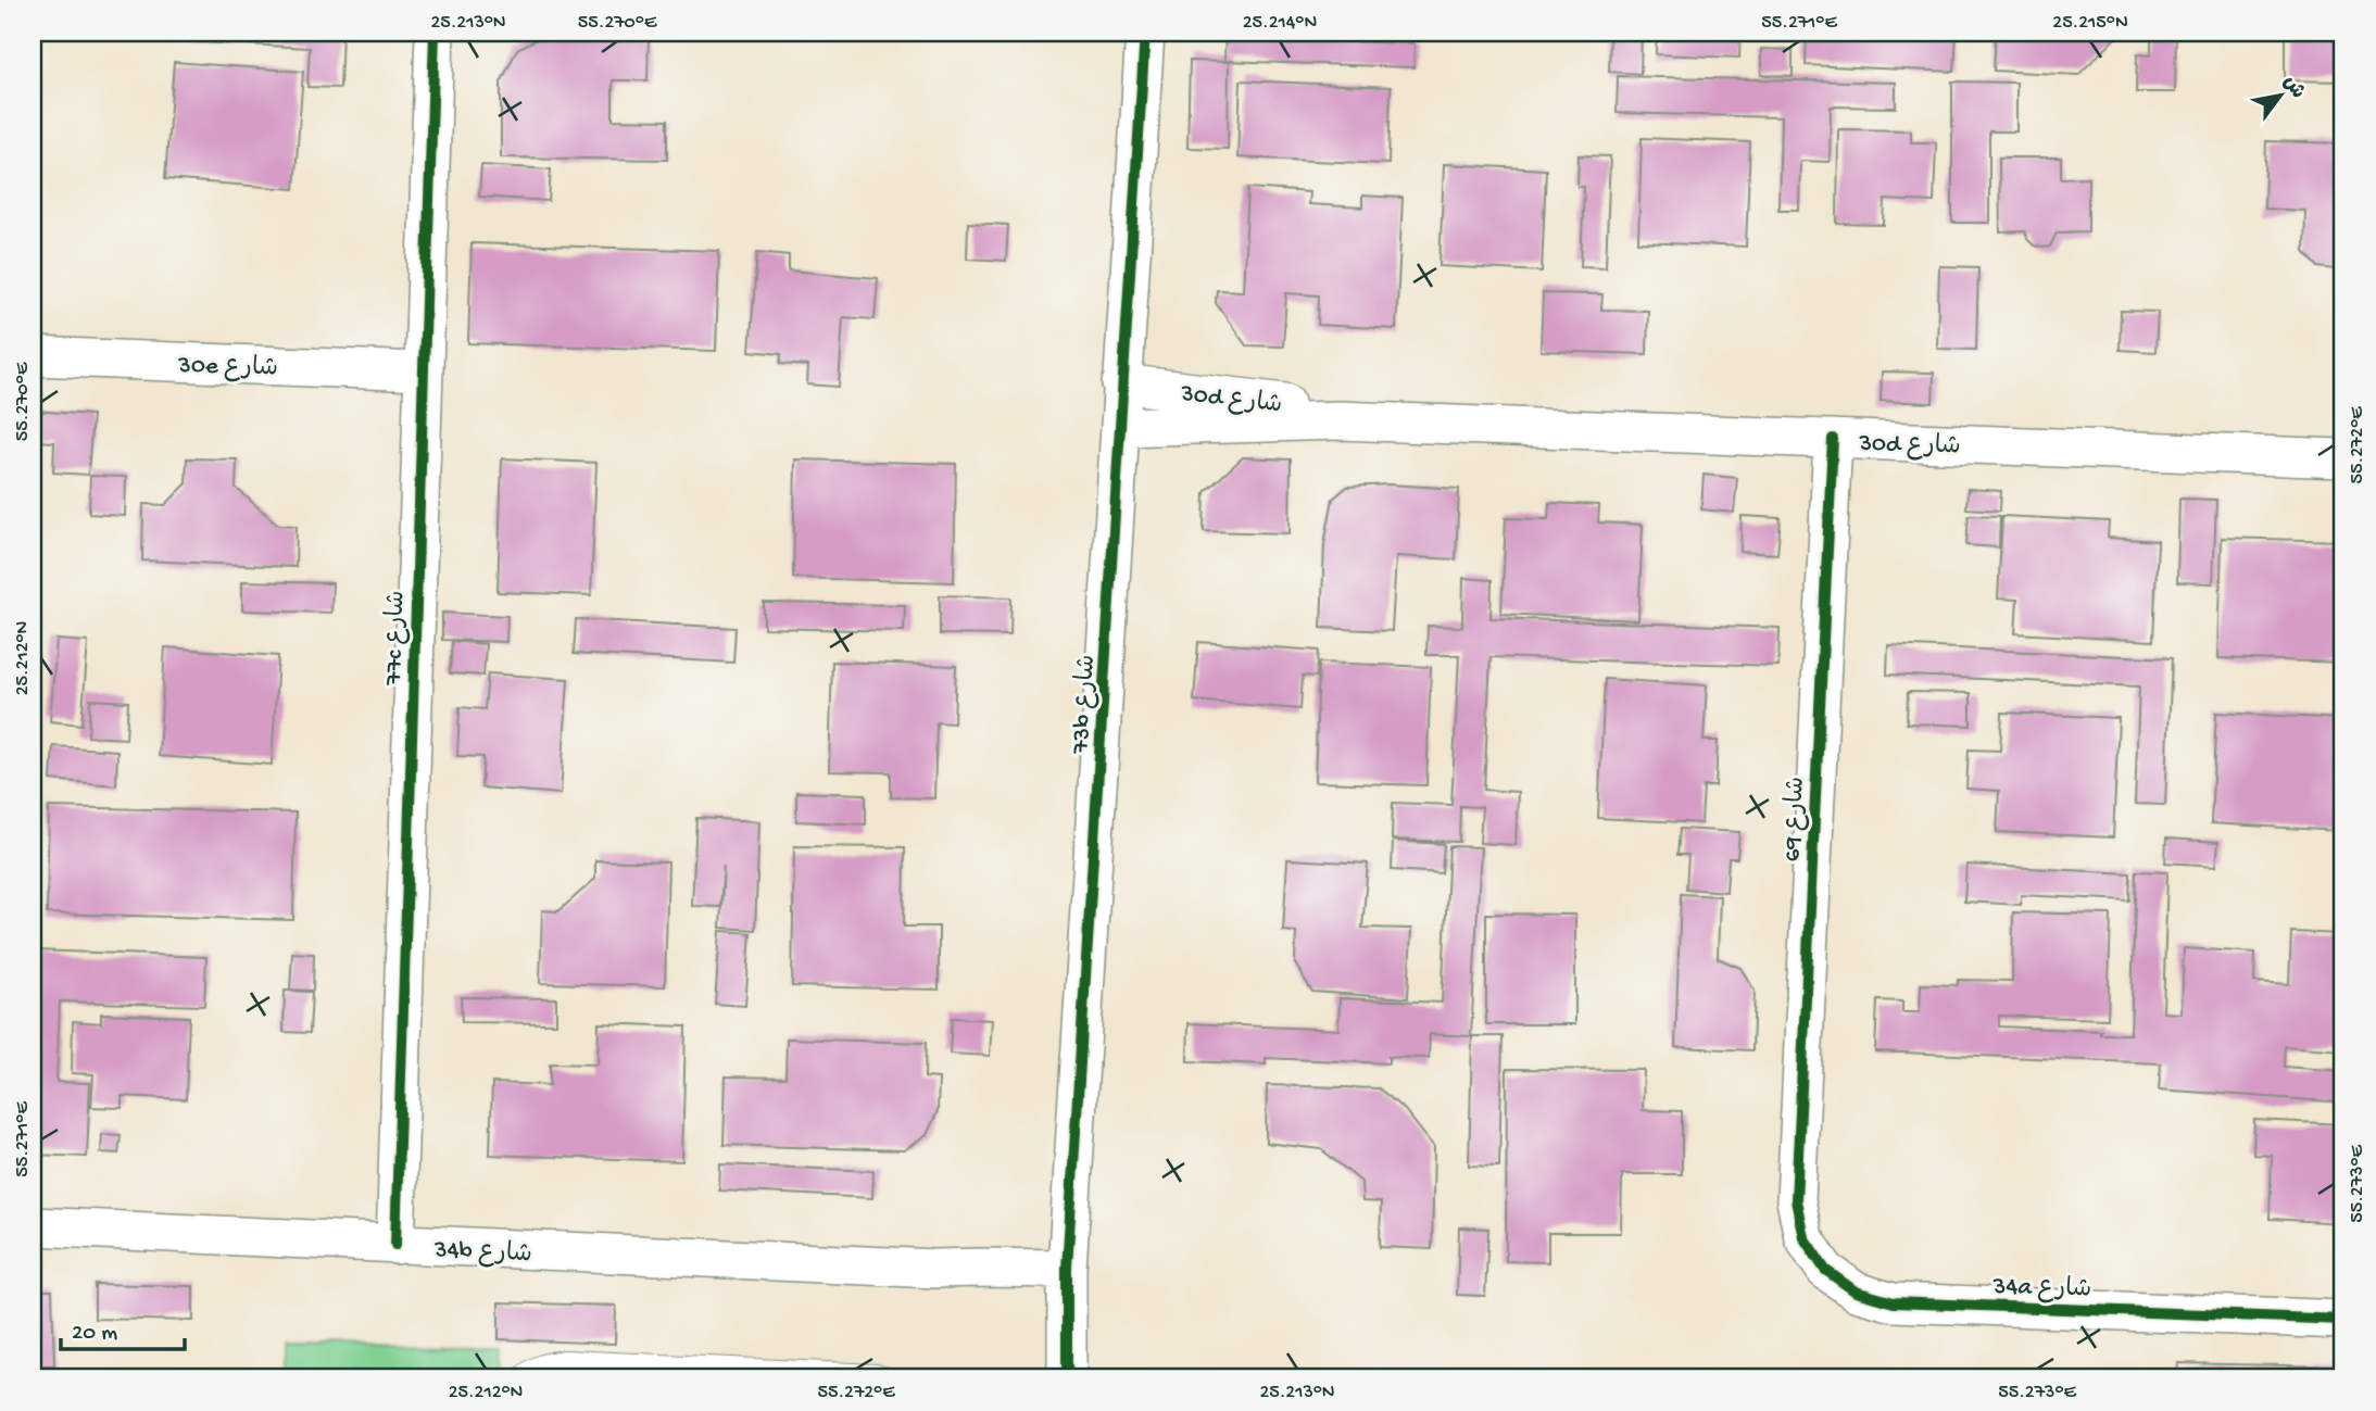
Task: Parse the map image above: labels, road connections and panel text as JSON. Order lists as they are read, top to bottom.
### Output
{
  "streets": {
    "street": [
      "30e شارع",
      "30d شارع",
      "77c شارع",
      "73b شارع",
      "شارع 69",
      "34b شارع",
      "34a شارع"
    ]
  },
  "crossings": [
    ["30e شارع", "77c شارع"],
    ["30d شارع", "73b شارع"],
    ["30d شارع", "شارع 69"],
    ["77c شارع", "34b شارع"],
    ["73b شارع", "34b شارع"],
    ["شارع 69", "34a شارع"]
  ],
  "scale_bar": "20 m",
  "north": "top right",
  "coordinates": [
    "25.213°N",
    "55.270°E",
    "25.214°N",
    "55.271°E",
    "25.215°N",
    "55.272°E",
    "25.212°N",
    "55.273°E"
  ]
}
